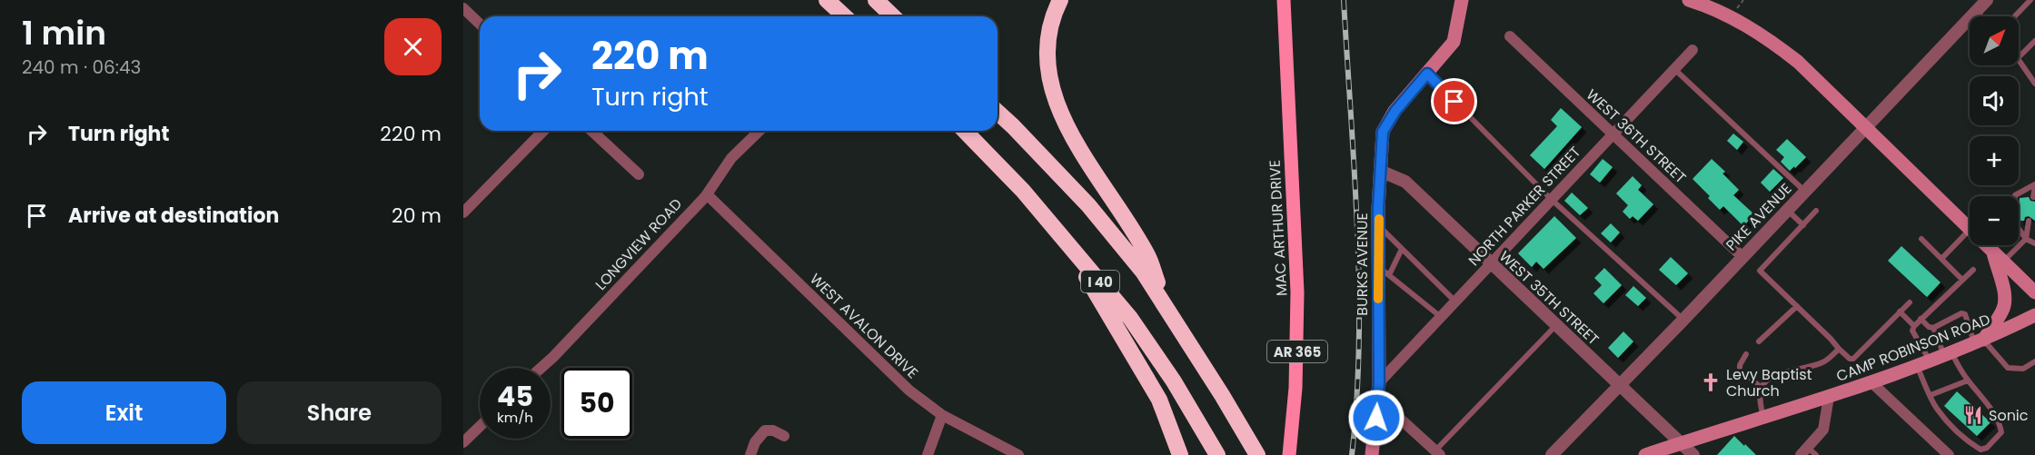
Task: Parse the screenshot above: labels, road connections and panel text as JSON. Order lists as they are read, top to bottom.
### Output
{
  "streets": {
    "highway": ["I 40"],
    "main road": [
      "MAC ARTHUR DRIVE",
      "BURKS AVENUE",
      "CAMP ROBINSON ROAD",
      "AR 365"
    ],
    "street": [
      "WEST 36TH STREET",
      "NORTH PARKER STREET",
      "PIKE AVENUE",
      "LONGVIEW ROAD",
      "WEST 35TH STREET",
      "WEST AVALON DRIVE"
    ]
  },
  "crossings": [
    ["WEST 36TH STREET", "NORTH PARKER STREET"],
    ["WEST 36TH STREET", "PIKE AVENUE"],
    ["NORTH PARKER STREET", "BURKS AVENUE"],
    ["NORTH PARKER STREET", "WEST 35TH STREET"],
    ["PIKE AVENUE", "WEST 35TH STREET"],
    ["LONGVIEW ROAD", "WEST AVALON DRIVE"],
    ["BURKS AVENUE", "WEST 35TH STREET"],
    ["WEST 35TH STREET", "CAMP ROBINSON ROAD"]
  ],
  "places": {
    "church": ["Levy Baptist Church"],
    "restaurant": ["Sonic"]
  },
  "north": "top right",
  "page": {
    "heading": ["1 min", "240 m · 06:43"],
    "map_buttons": ["+", "−"],
    "turn": ["220 m", "Turn right"],
    "list": [
      {
        "name": "Turn right",
        "value": "220 m"
      },
      {
        "name": "Arrive at destination",
        "value": "20 m"
      }
    ],
    "speed": "45 km/h",
    "limit": "50",
    "buttons": ["Exit", "Share"]
  }
}
